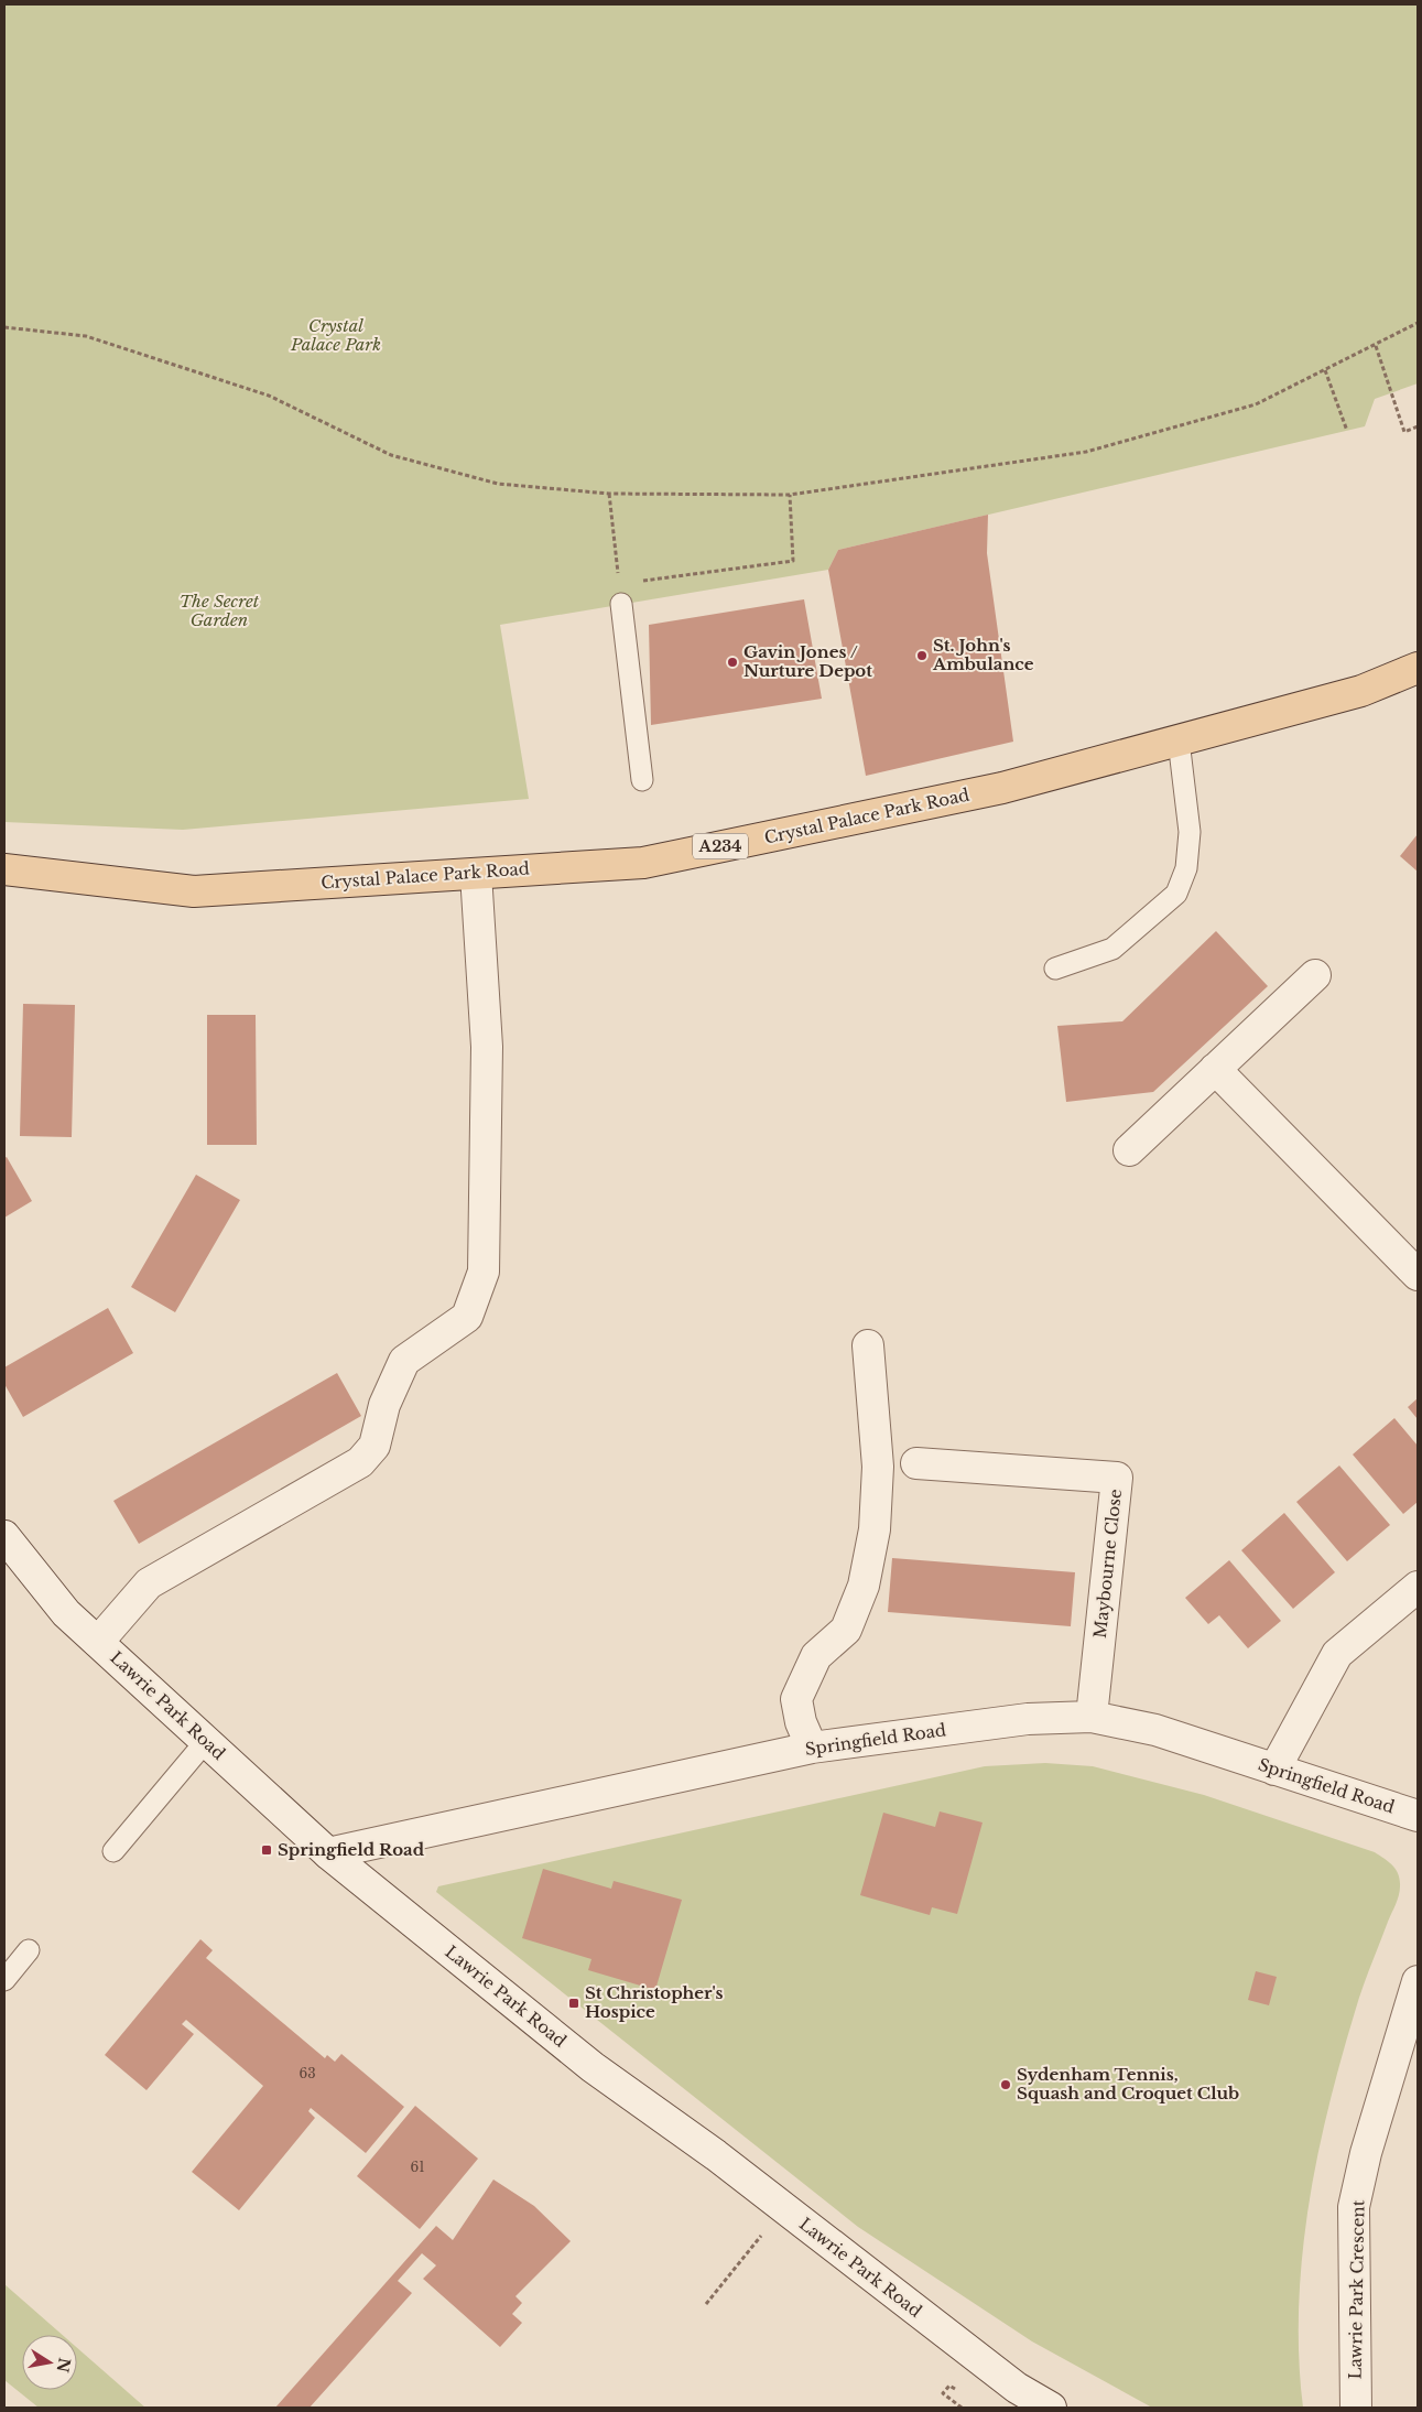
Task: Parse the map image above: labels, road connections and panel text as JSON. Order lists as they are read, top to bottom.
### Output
{
  "streets": {
    "main road": ["Crystal Palace Park Road", "A234"],
    "street": [
      "Maybourne Close",
      "Lawrie Park Road",
      "Springfield Road",
      "Lawrie Park Crescent"
    ]
  },
  "crossings": [
    ["Maybourne Close", "Springfield Road"],
    ["Lawrie Park Road", "Springfield Road"]
  ],
  "parks": ["Crystal Palace Park", "The Secret Garden"],
  "places": {
    "other": ["St. John's Ambulance", "Gavin Jones / Nurture Depot", "Sydenham Tennis, Squash and Croquet Club"],
    "transit": ["Springfield Road", "St Christopher's Hospice"]
  },
  "house_numbers": ["63", "61"],
  "north": "right"
}
